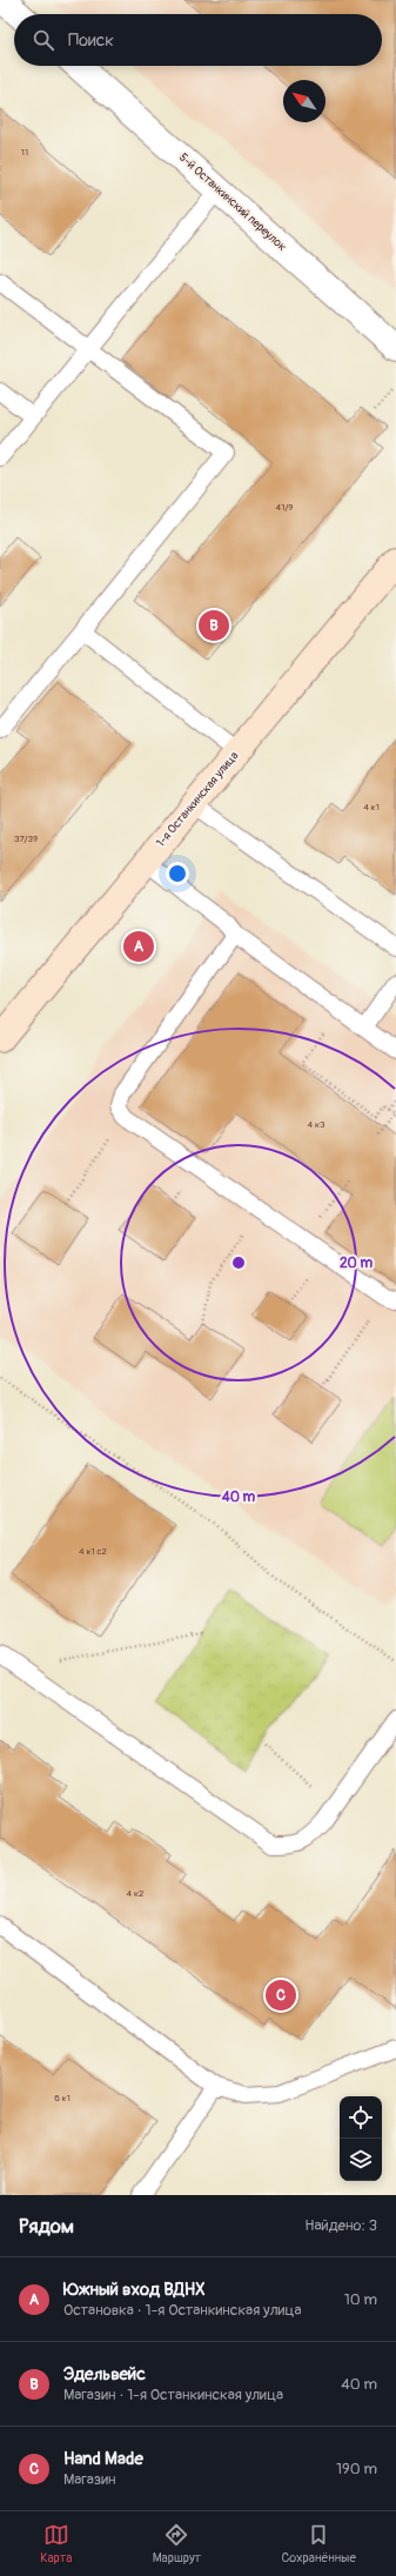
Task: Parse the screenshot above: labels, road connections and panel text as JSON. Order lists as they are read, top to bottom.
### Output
{
  "streets": {
    "street": ["5-й Останкинский переулок", "1-я Останкинская улица"]
  },
  "house_numbers": [
    "11",
    "41/9",
    "4 к1",
    "37/39",
    "4 к3",
    "4 к1 с2",
    "4 к2",
    "6 к1"
  ],
  "north": "top left",
  "page": {
    "search": "Поиск",
    "pins": ["B", "A", "C"],
    "heading": ["Рядом", "Найдено: 3"],
    "list": [
      {
        "mark": "A",
        "name": "Южный вход ВДНХ",
        "note": "Остановка · 1-я Останкинская улица",
        "value": "10 m"
      },
      {
        "mark": "B",
        "name": "Эдельвейс",
        "note": "Магазин · 1-я Останкинская улица",
        "value": "40 m"
      },
      {
        "mark": "C",
        "name": "Hand Made",
        "note": "Магазин",
        "value": "190 m"
      }
    ],
    "nav": ["Карта", "Маршрут", "Сохранённые"]
  },
  "rings": ["20 m", "40 m"]
}
